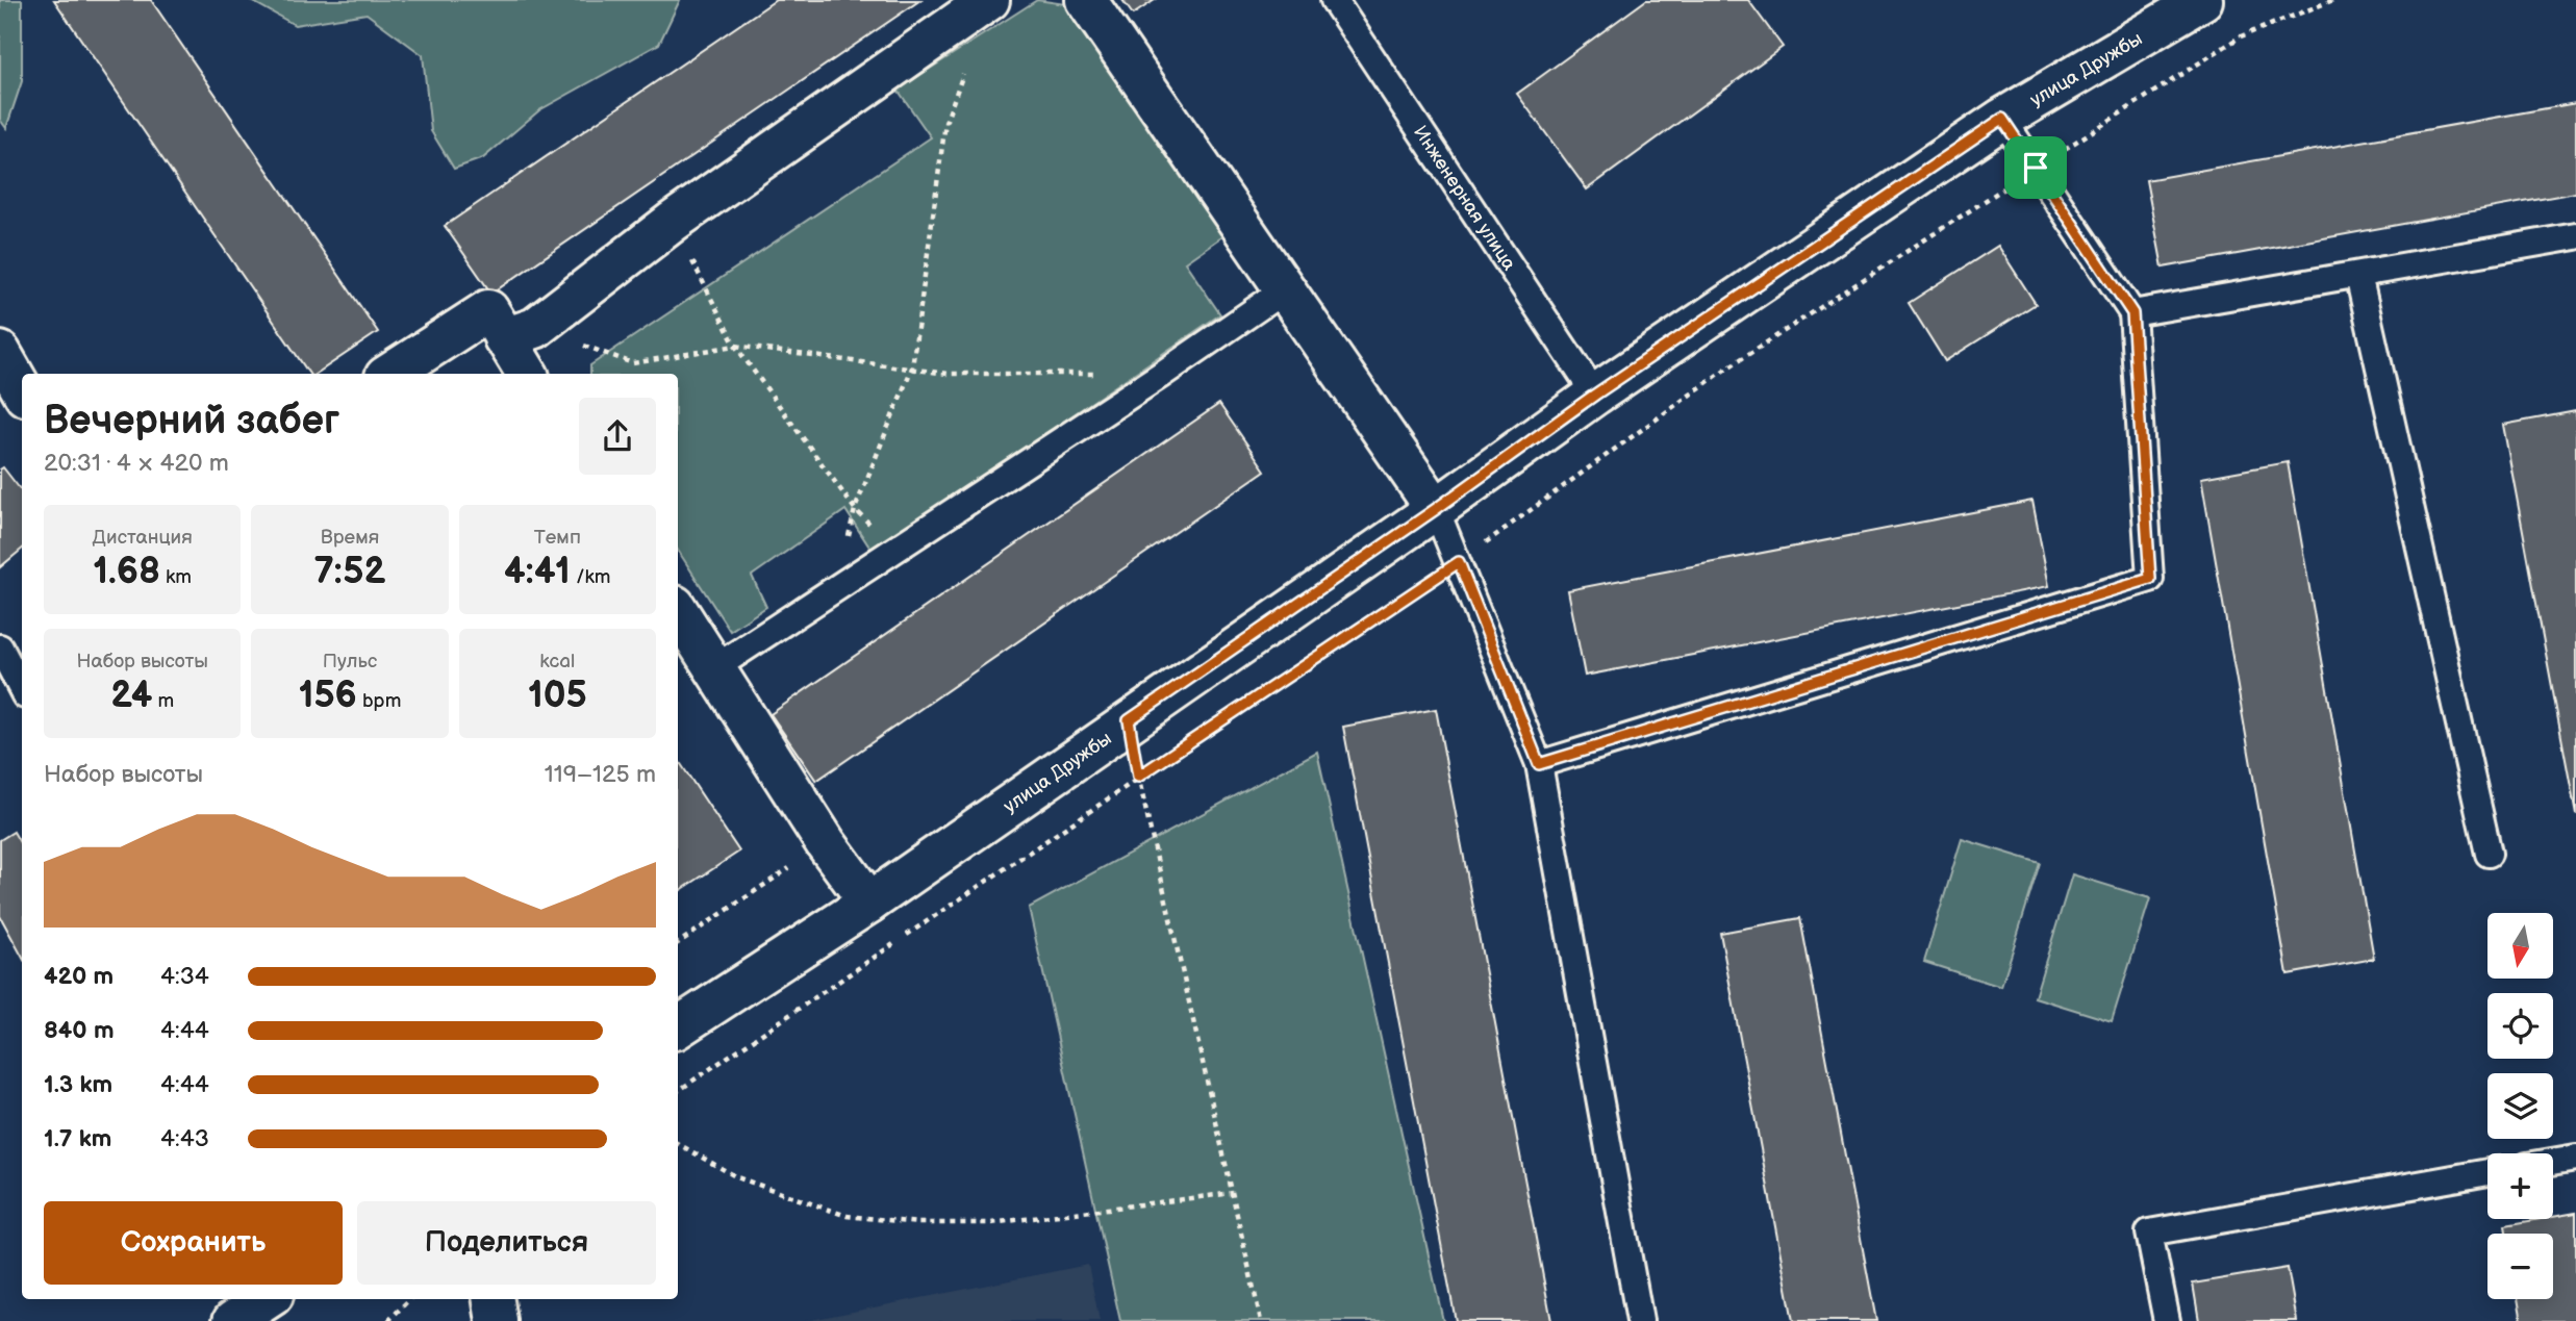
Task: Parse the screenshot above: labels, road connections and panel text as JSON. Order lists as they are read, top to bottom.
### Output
{
  "streets": {
    "street": ["улица Дружбы"],
    "lane": ["Инженерная улица"]
  },
  "crossings": [
    ["улица Дружбы", "Инженерная улица"]
  ],
  "north": "bottom",
  "page": {
    "heading": ["Вечерний забег", "20:31 · 4 × 420 m"],
    "stats": [
      ["Дистанция", "1.68 km"],
      ["Время", "7:52"],
      ["Темп", "4:41 /km"],
      ["Набор высоты", "24 m"],
      ["Пульс", "156 bpm"],
      ["kcal", "105"]
    ],
    "chart": ["Набор высоты", "119–125 m"],
    "map_buttons": ["+", "−"],
    "list": [
      {
        "name": "420 m",
        "note": "4:34"
      },
      {
        "name": "840 m",
        "note": "4:44"
      },
      {
        "name": "1.3 km",
        "note": "4:44"
      },
      {
        "name": "1.7 km",
        "note": "4:43"
      }
    ],
    "buttons": ["Сохранить", "Поделиться"]
  }
}
